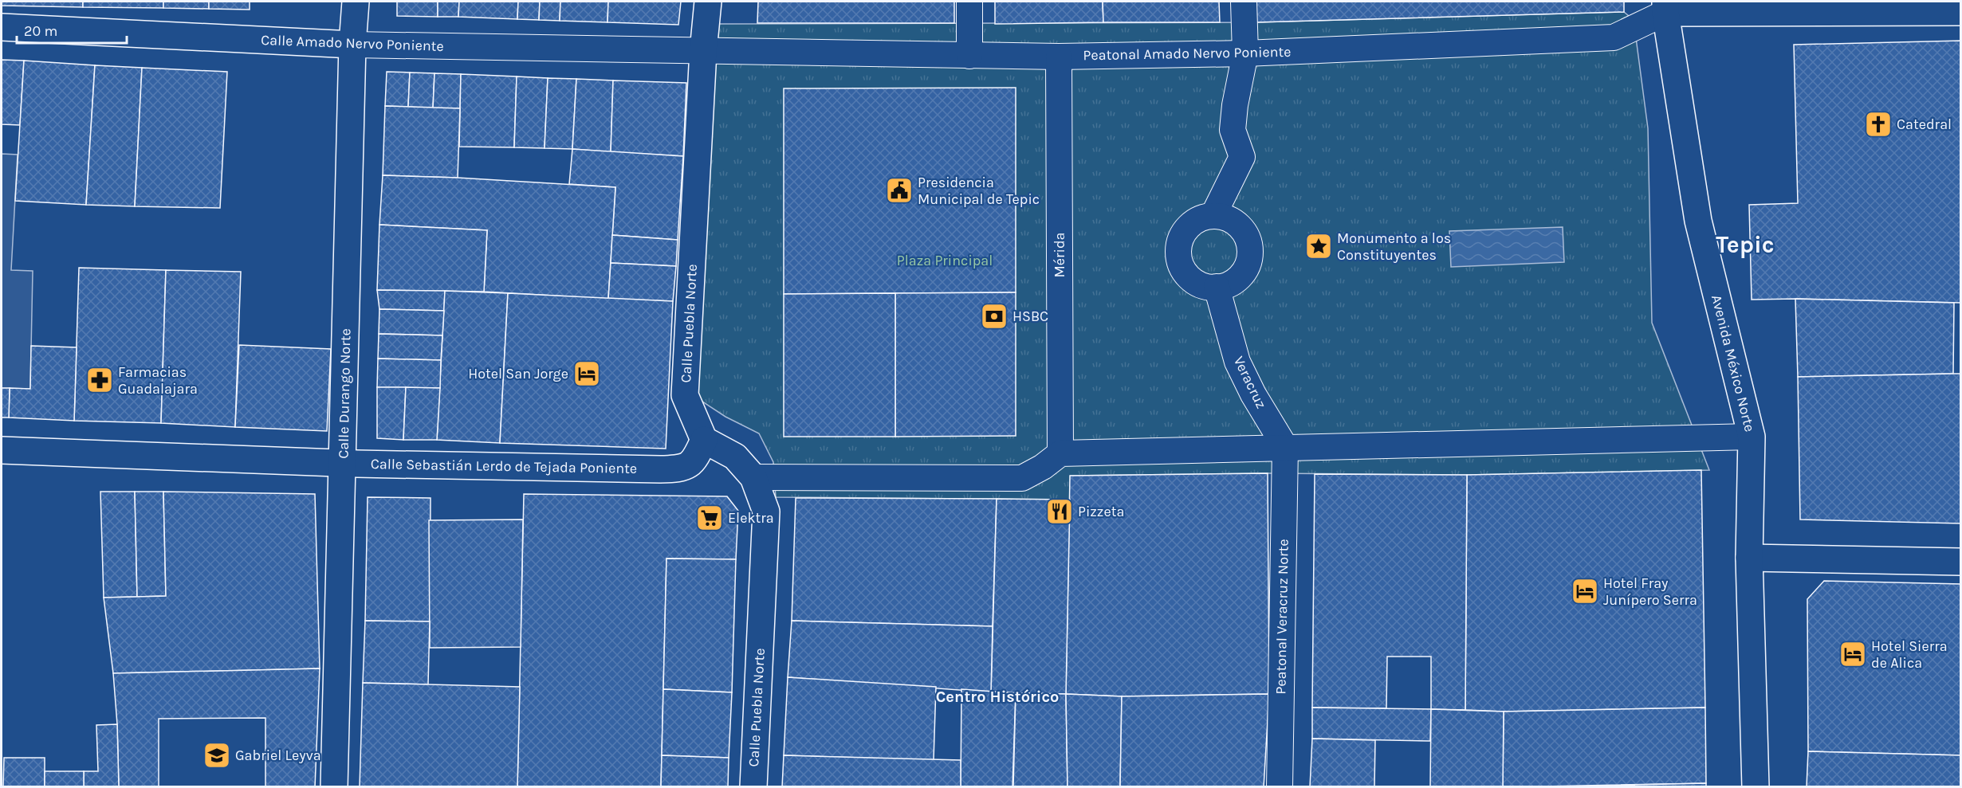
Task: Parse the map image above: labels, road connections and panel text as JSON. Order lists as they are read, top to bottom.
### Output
{
  "streets": {
    "street": [
      "Calle Amado Nervo Poniente",
      "Peatonal Amado Nervo Poniente",
      "Mérida",
      "Calle Puebla Norte",
      "Avenida México Norte",
      "Veracruz",
      "Calle Durango Norte",
      "Calle Sebastián Lerdo de Tejada Poniente",
      "Peatonal Veracruz Norte"
    ]
  },
  "crossings": [
    ["Calle Amado Nervo Poniente", "Peatonal Amado Nervo Poniente"],
    ["Calle Amado Nervo Poniente", "Calle Puebla Norte"],
    ["Calle Amado Nervo Poniente", "Calle Durango Norte"],
    ["Peatonal Amado Nervo Poniente", "Mérida"],
    ["Peatonal Amado Nervo Poniente", "Calle Puebla Norte"],
    ["Peatonal Amado Nervo Poniente", "Avenida México Norte"],
    ["Calle Puebla Norte", "Calle Sebastián Lerdo de Tejada Poniente"],
    ["Veracruz", "Peatonal Veracruz Norte"],
    ["Calle Durango Norte", "Calle Sebastián Lerdo de Tejada Poniente"]
  ],
  "districts": ["Tepic", "Centro Histórico"],
  "parks": ["Plaza Principal"],
  "places": {
    "church": ["Catedral"],
    "public building": ["Presidencia Municipal de Tepic"],
    "place": ["Monumento a los Constituyentes"],
    "bank": ["HSBC"],
    "hotel": ["Hotel San Jorge", "Hotel Fray Junípero Serra", "Hotel Sierra de Alica"],
    "pharmacy": ["Farmacias Guadalajara"],
    "restaurant": ["Pizzeta"],
    "supermarket": ["Elektra"],
    "school or university": ["Gabriel Leyva"]
  },
  "scale_bar": "20 m"
}
